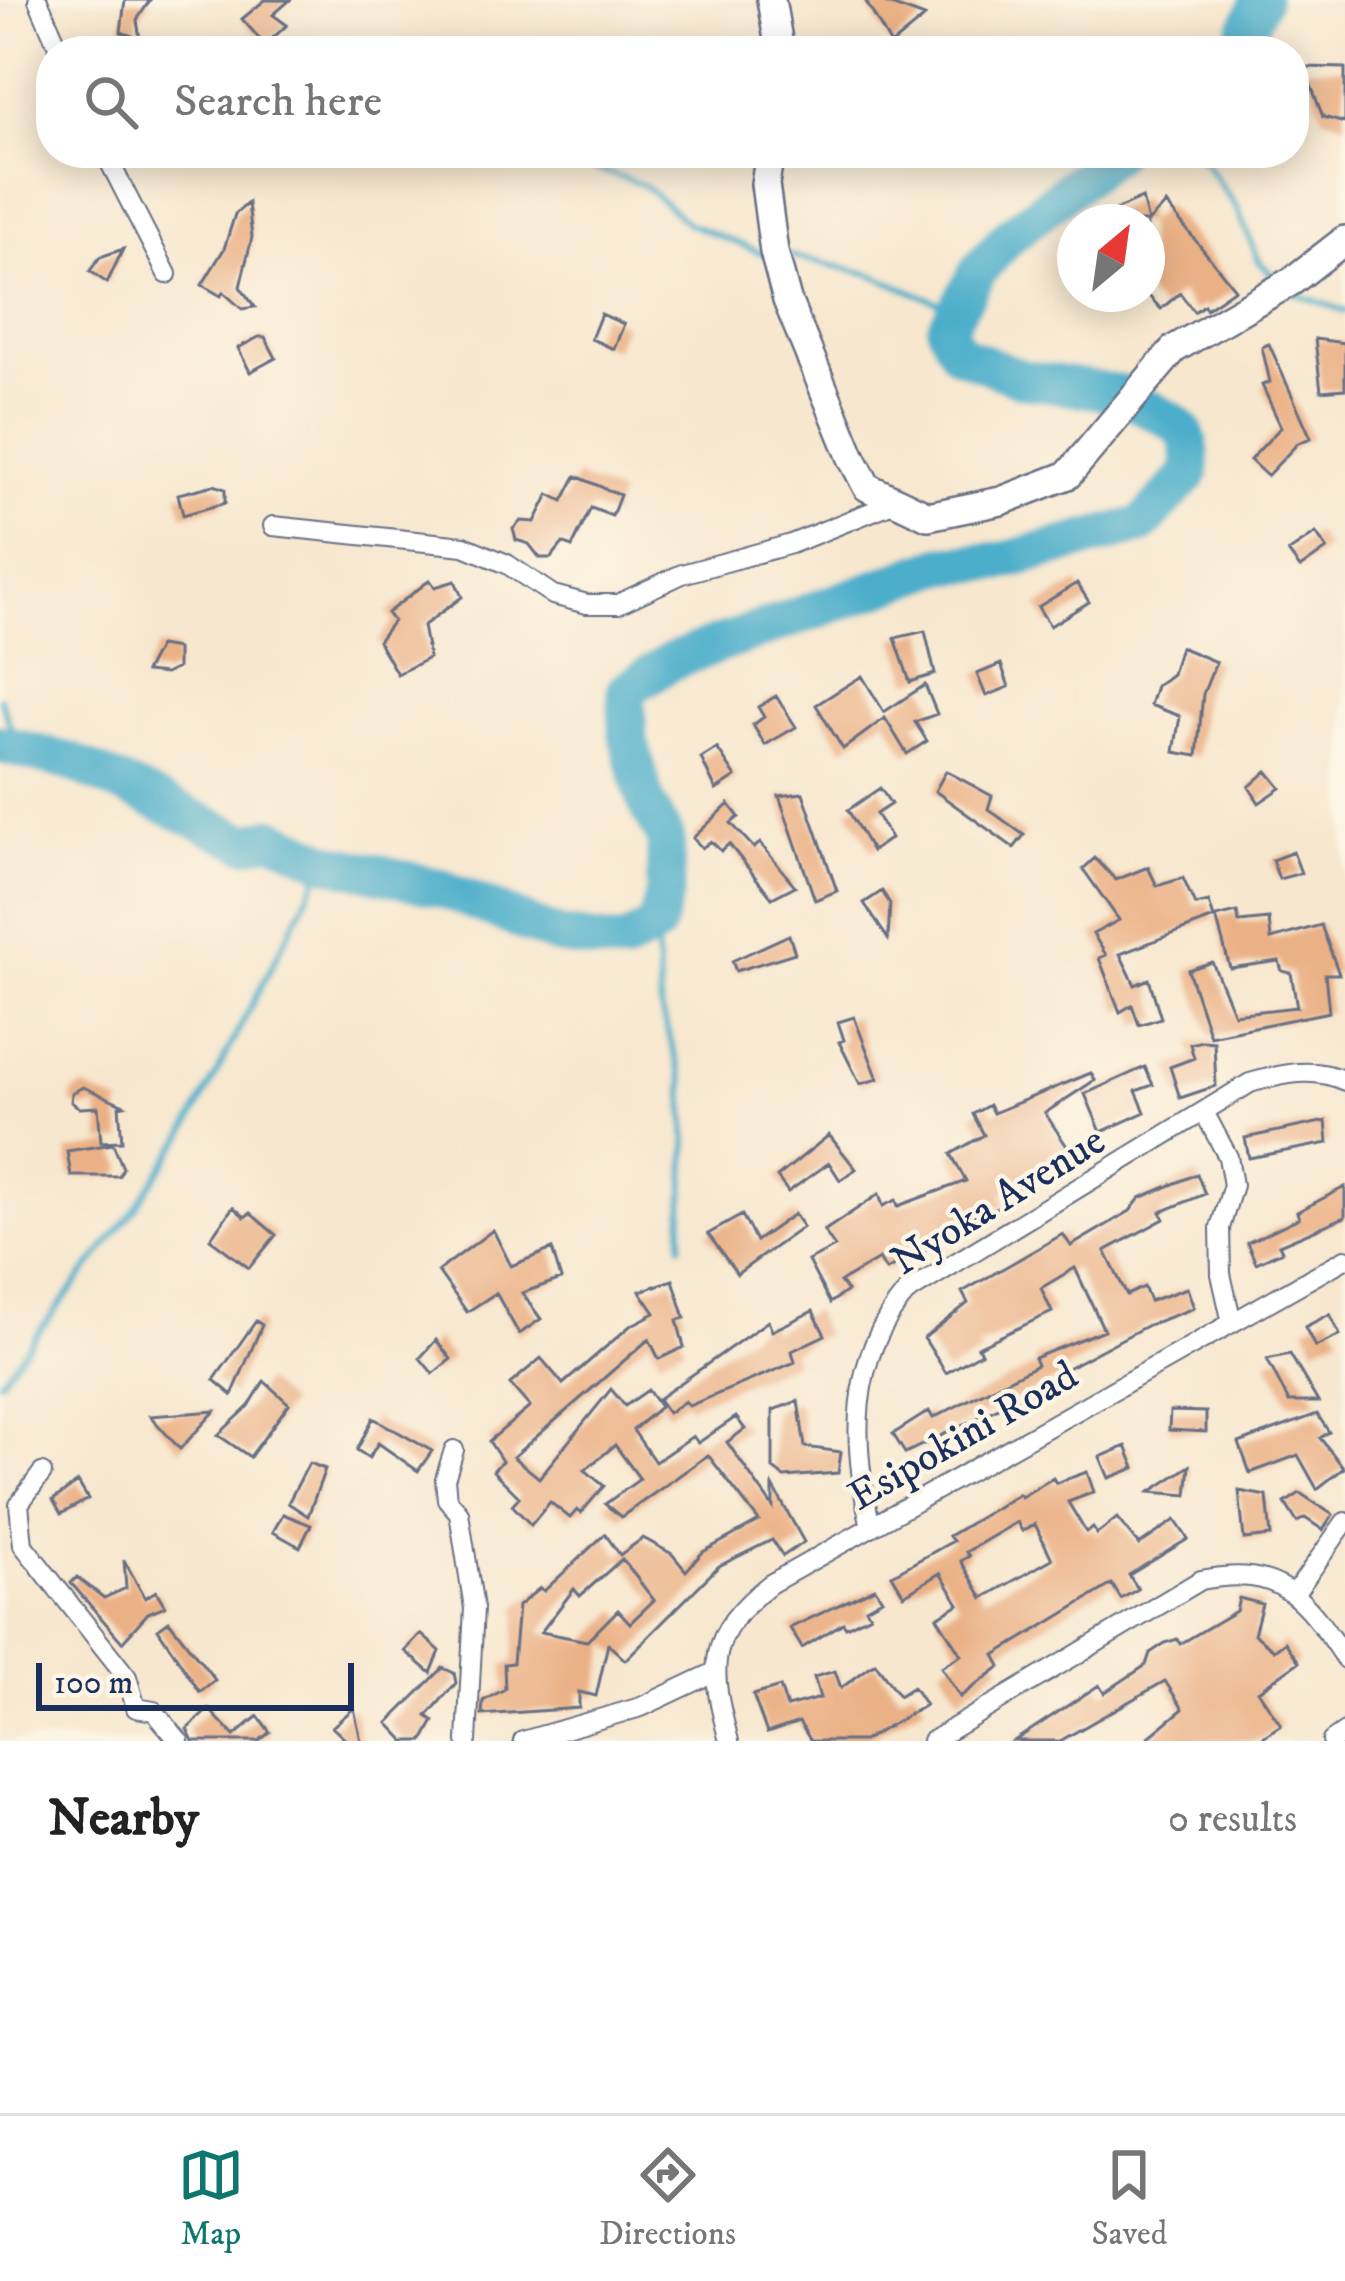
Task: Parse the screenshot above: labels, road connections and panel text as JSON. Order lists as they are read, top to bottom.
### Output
{
  "streets": {
    "street": ["Nyoka Avenue", "Esipokini Road"]
  },
  "crossings": [
    ["Nyoka Avenue", "Esipokini Road"]
  ],
  "scale_bar": "100 m",
  "north": "top right",
  "page": {
    "search": "Search here",
    "scale": "100 m",
    "heading": ["Nearby", "0 results"],
    "nav": ["Map", "Directions", "Saved"]
  }
}
